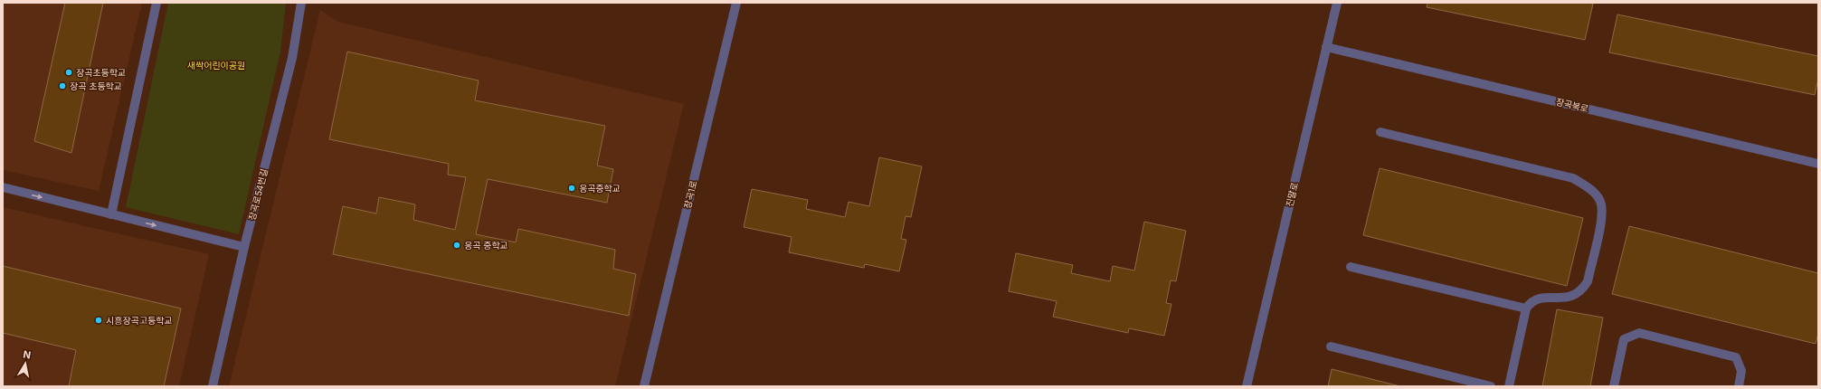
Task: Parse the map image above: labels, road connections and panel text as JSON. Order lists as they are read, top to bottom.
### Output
{
  "streets": {
    "street": [
      "장곡북로",
      "장곡로54번길",
      "장곡1로",
      "진말로"
    ]
  },
  "crossings": [
    ["장곡북로", "진말로"]
  ],
  "parks": ["새싹어린이공원"],
  "places": [
    "장곡초등학교",
    "장곡 초등학교",
    "응곡중학교",
    "응곡 중학교",
    "시흥장곡고등학교"
  ],
  "north": "top"
}
